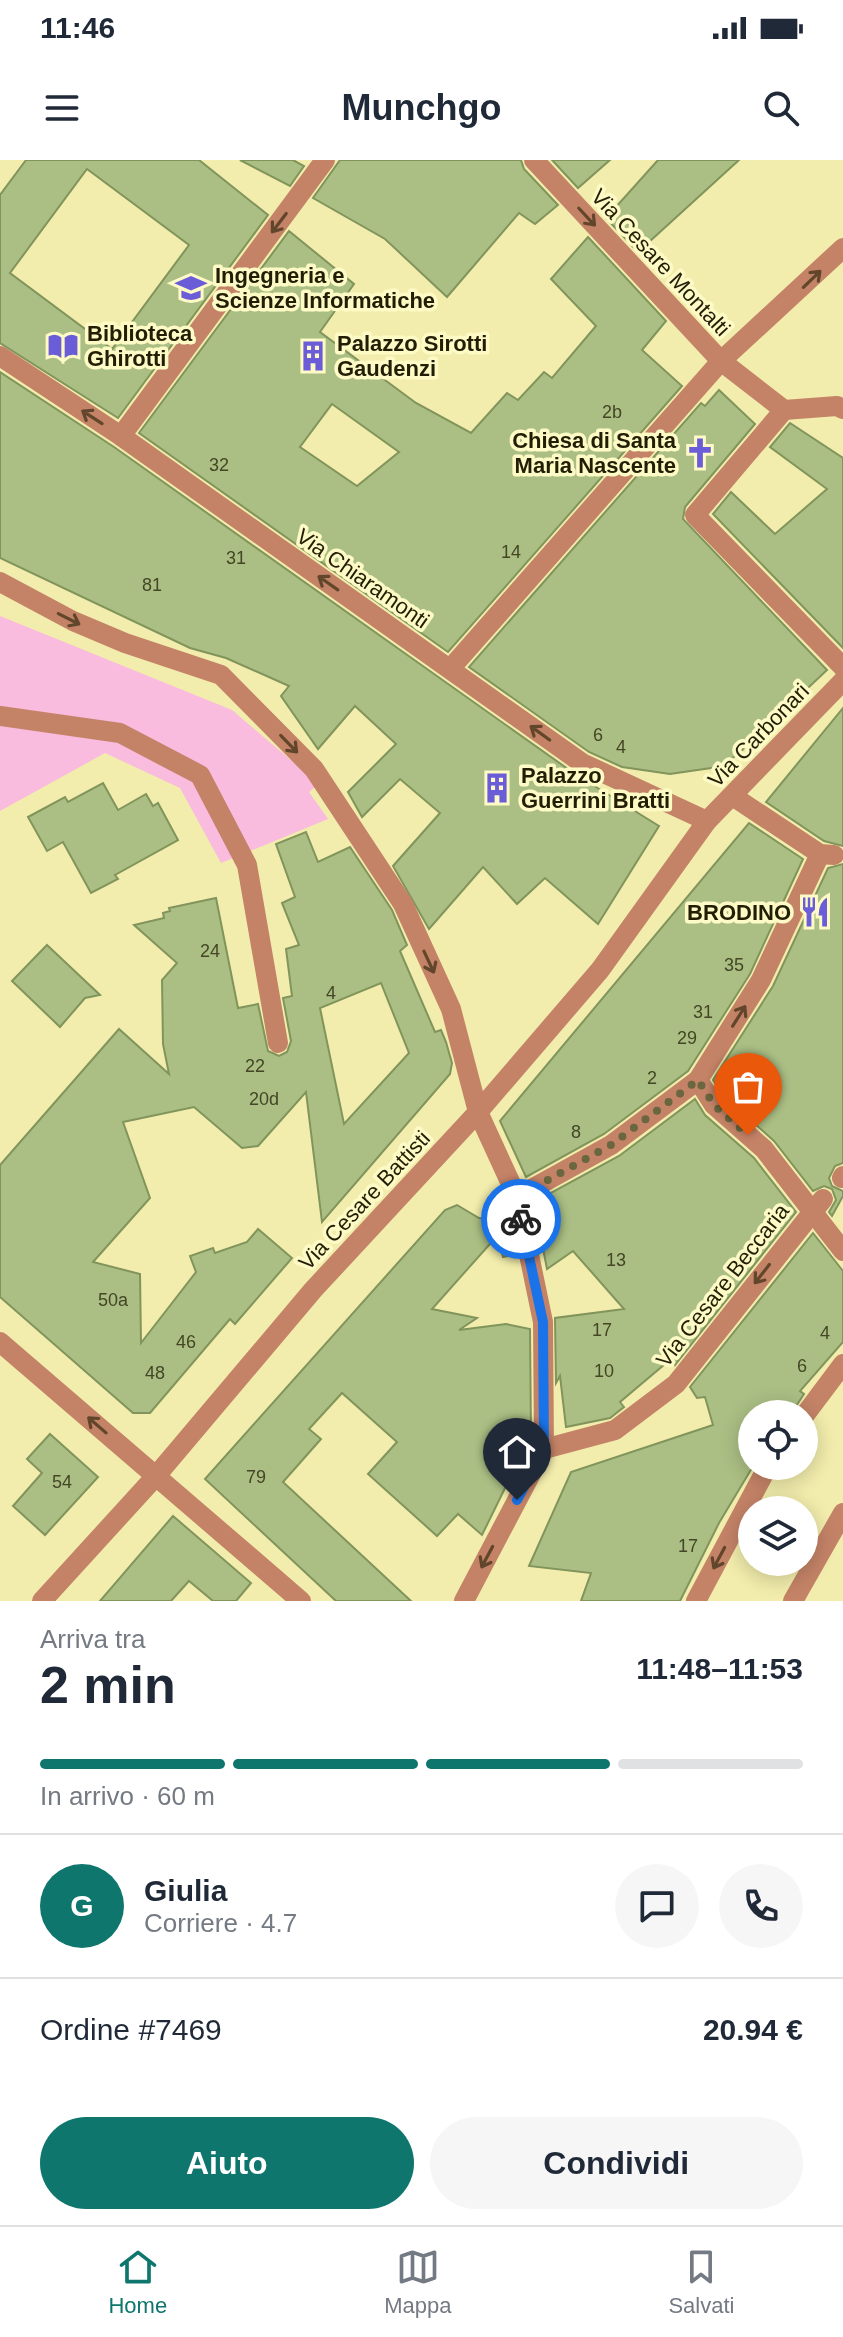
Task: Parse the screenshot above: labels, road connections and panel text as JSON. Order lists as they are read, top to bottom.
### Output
{
  "streets": {
    "street": [
      "Via Cesare Montalti",
      "Via Chiaramonti",
      "Via Carbonari",
      "Via Cesare Battisti",
      "Via Cesare Beccaria"
    ]
  },
  "crossings": [
    ["Via Chiaramonti", "Via Carbonari"],
    ["Via Chiaramonti", "Via Cesare Battisti"],
    ["Via Carbonari", "Via Cesare Battisti"]
  ],
  "one_way": ["Via Cesare Montalti"],
  "places": {
    "school or university": ["Ingegneria e Scienze Informatiche"],
    "library": ["Biblioteca Ghirotti"],
    "building": ["Palazzo Sirotti Gaudenzi", "Palazzo Guerrini Bratti"],
    "church": ["Chiesa di Santa Maria Nascente"],
    "restaurant": ["BRODINO"]
  },
  "house_numbers": [
    "2b",
    "32",
    "14",
    "31",
    "81",
    "6",
    "4",
    "24",
    "35",
    "4",
    "31",
    "29",
    "22",
    "2",
    "20d",
    "8",
    "13",
    "50a",
    "17",
    "4",
    "46",
    "6",
    "10",
    "48",
    "79",
    "54",
    "17"
  ],
  "page": {
    "status": "11:46",
    "header": "Munchgo",
    "heading": ["2 min", "Arriva tra", "11:48–11:53"],
    "panel": [
      "Giulia",
      "Corriere · 4.7",
      "Ordine #7469",
      "20.94 €"
    ],
    "bar": "In arrivo · 60 m",
    "round": "G",
    "buttons": ["Aiuto", "Condividi"],
    "tabs": ["Home", "Mappa", "Salvati"]
  }
}
